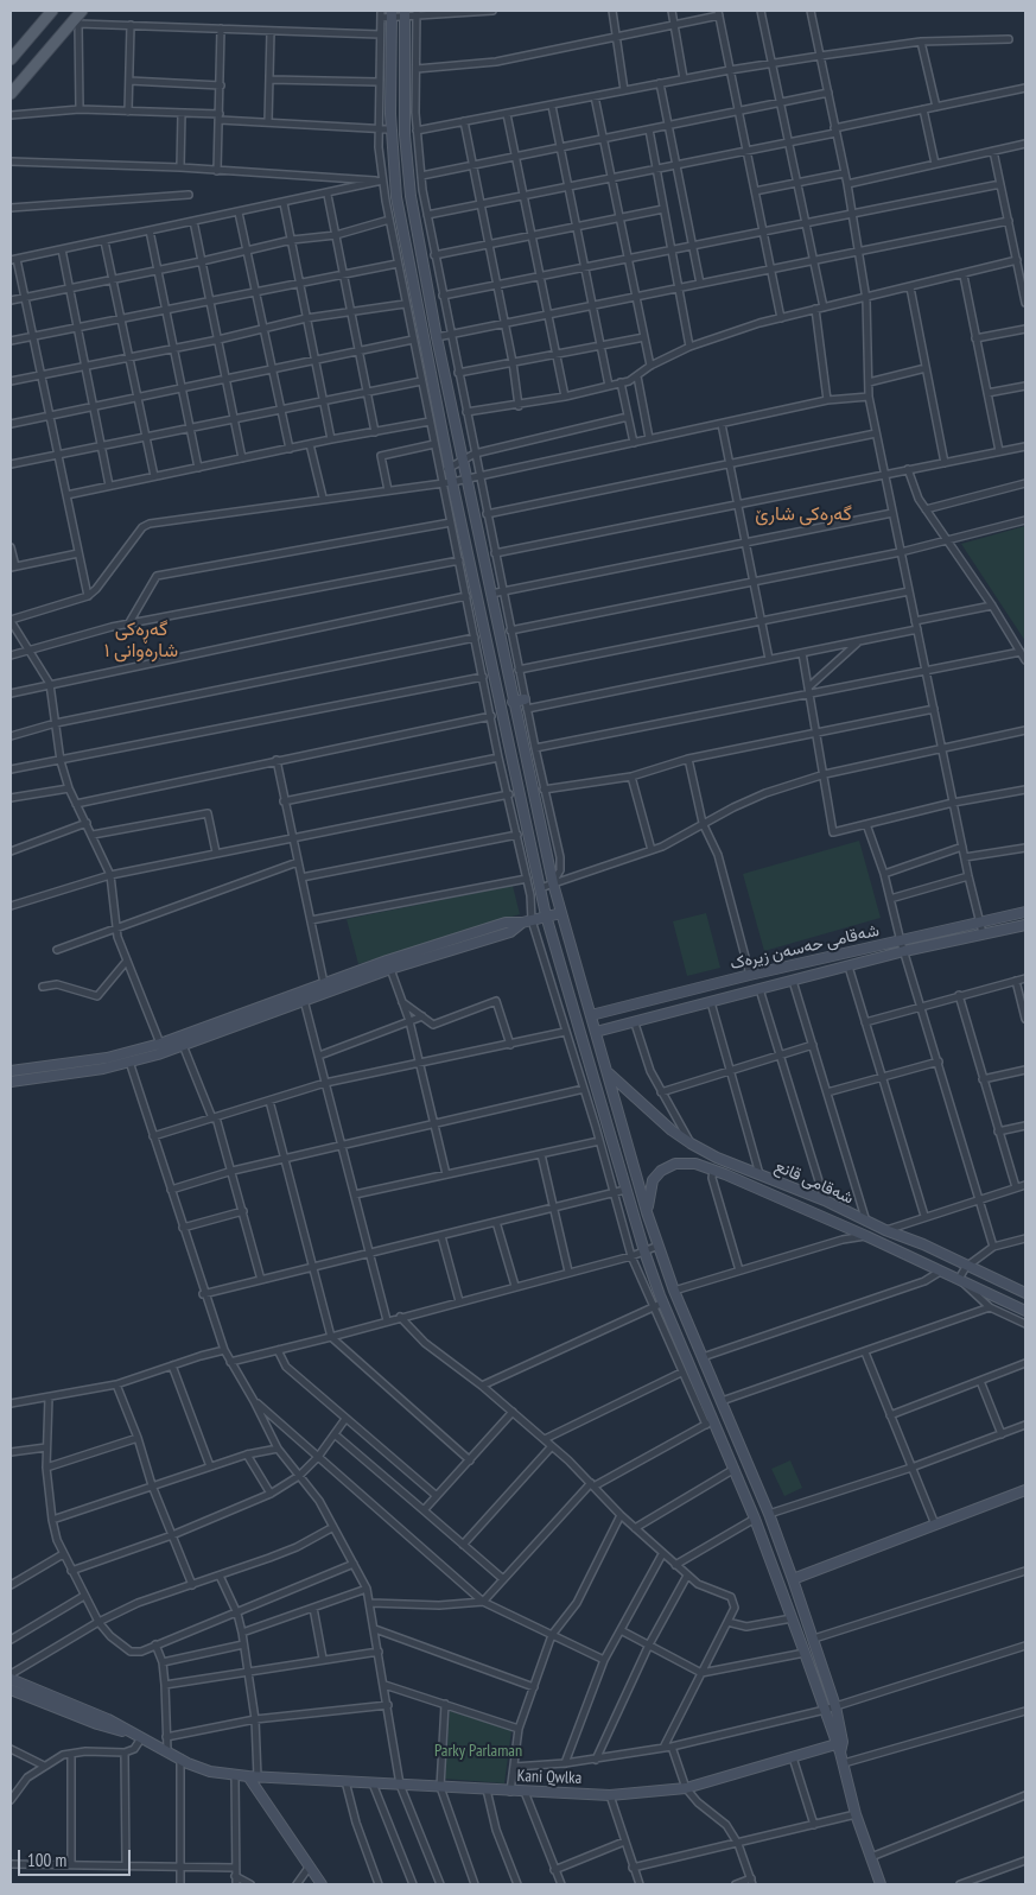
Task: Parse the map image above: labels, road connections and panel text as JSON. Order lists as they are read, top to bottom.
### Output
{
  "streets": {
    "main road": ["شەقامی حەسەن زیرەک", "شەقامی قانع", "Kani Qwlka"]
  },
  "districts": ["گەرەکی شارێ", "گەڕەکی شارەوانی ١"],
  "parks": ["Parky Parlaman"],
  "scale_bar": "100 m"
}
